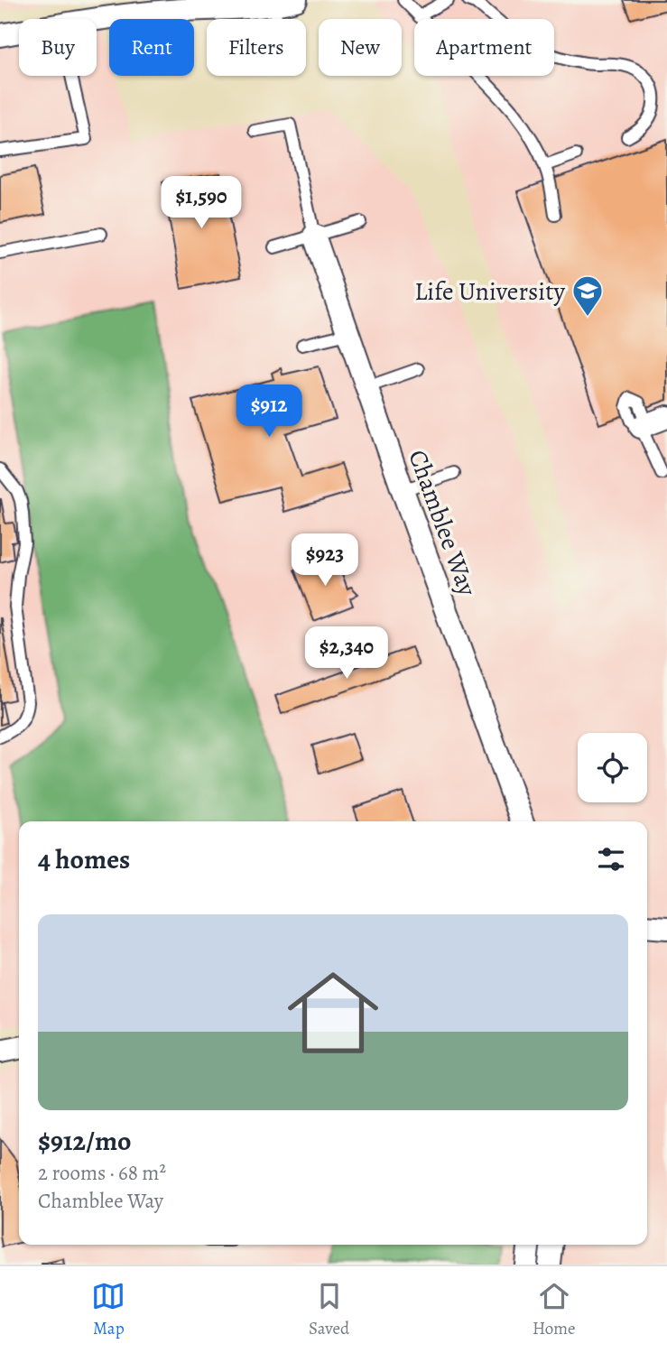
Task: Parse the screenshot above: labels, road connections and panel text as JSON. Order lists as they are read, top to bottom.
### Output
{
  "streets": {
    "street": ["Chamblee Way"]
  },
  "places": {
    "school or university": ["Life University"]
  },
  "page": {
    "chip": [
      "Buy",
      "Rent",
      "Filters",
      "New",
      "Apartment"
    ],
    "price": [
      "$1,590",
      "$912",
      "$923",
      "$2,340"
    ],
    "heading": "4 homes",
    "list": [
      {
        "name": "$912/mo",
        "note": "2 rooms · 68 m² · Chamblee Way"
      }
    ],
    "tabs": ["Map", "Saved", "Home"]
  }
}
